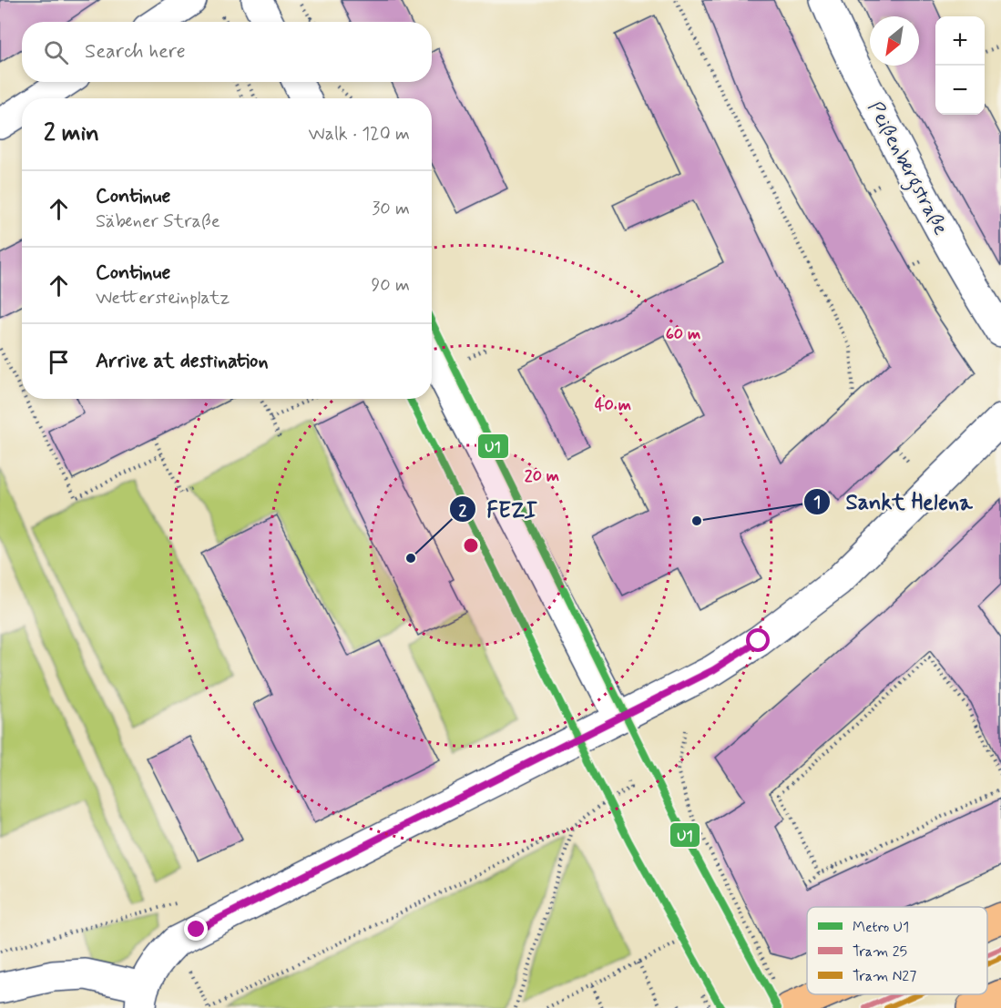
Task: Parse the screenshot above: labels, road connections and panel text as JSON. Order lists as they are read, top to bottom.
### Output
{
  "streets": {
    "street": ["Peißenbergstraße"]
  },
  "places": ["Sankt Helena", "FEZI"],
  "lines": ["metro line U1", "tram line 25", "tram line N27"],
  "legend": ["Metro U1", "Tram 25", "Tram N27"],
  "north": "bottom left",
  "page": {
    "map_buttons": ["+", "−"],
    "search": "Search here",
    "heading": ["2 min", "Walk · 120 m"],
    "list": [
      ["Continue", "Säbener Straße", "30 m"],
      ["Continue", "Wettersteinplatz", "90 m"],
      "Arrive at destination"
    ]
  },
  "rings": ["60 m", "40 m", "20 m"]
}
